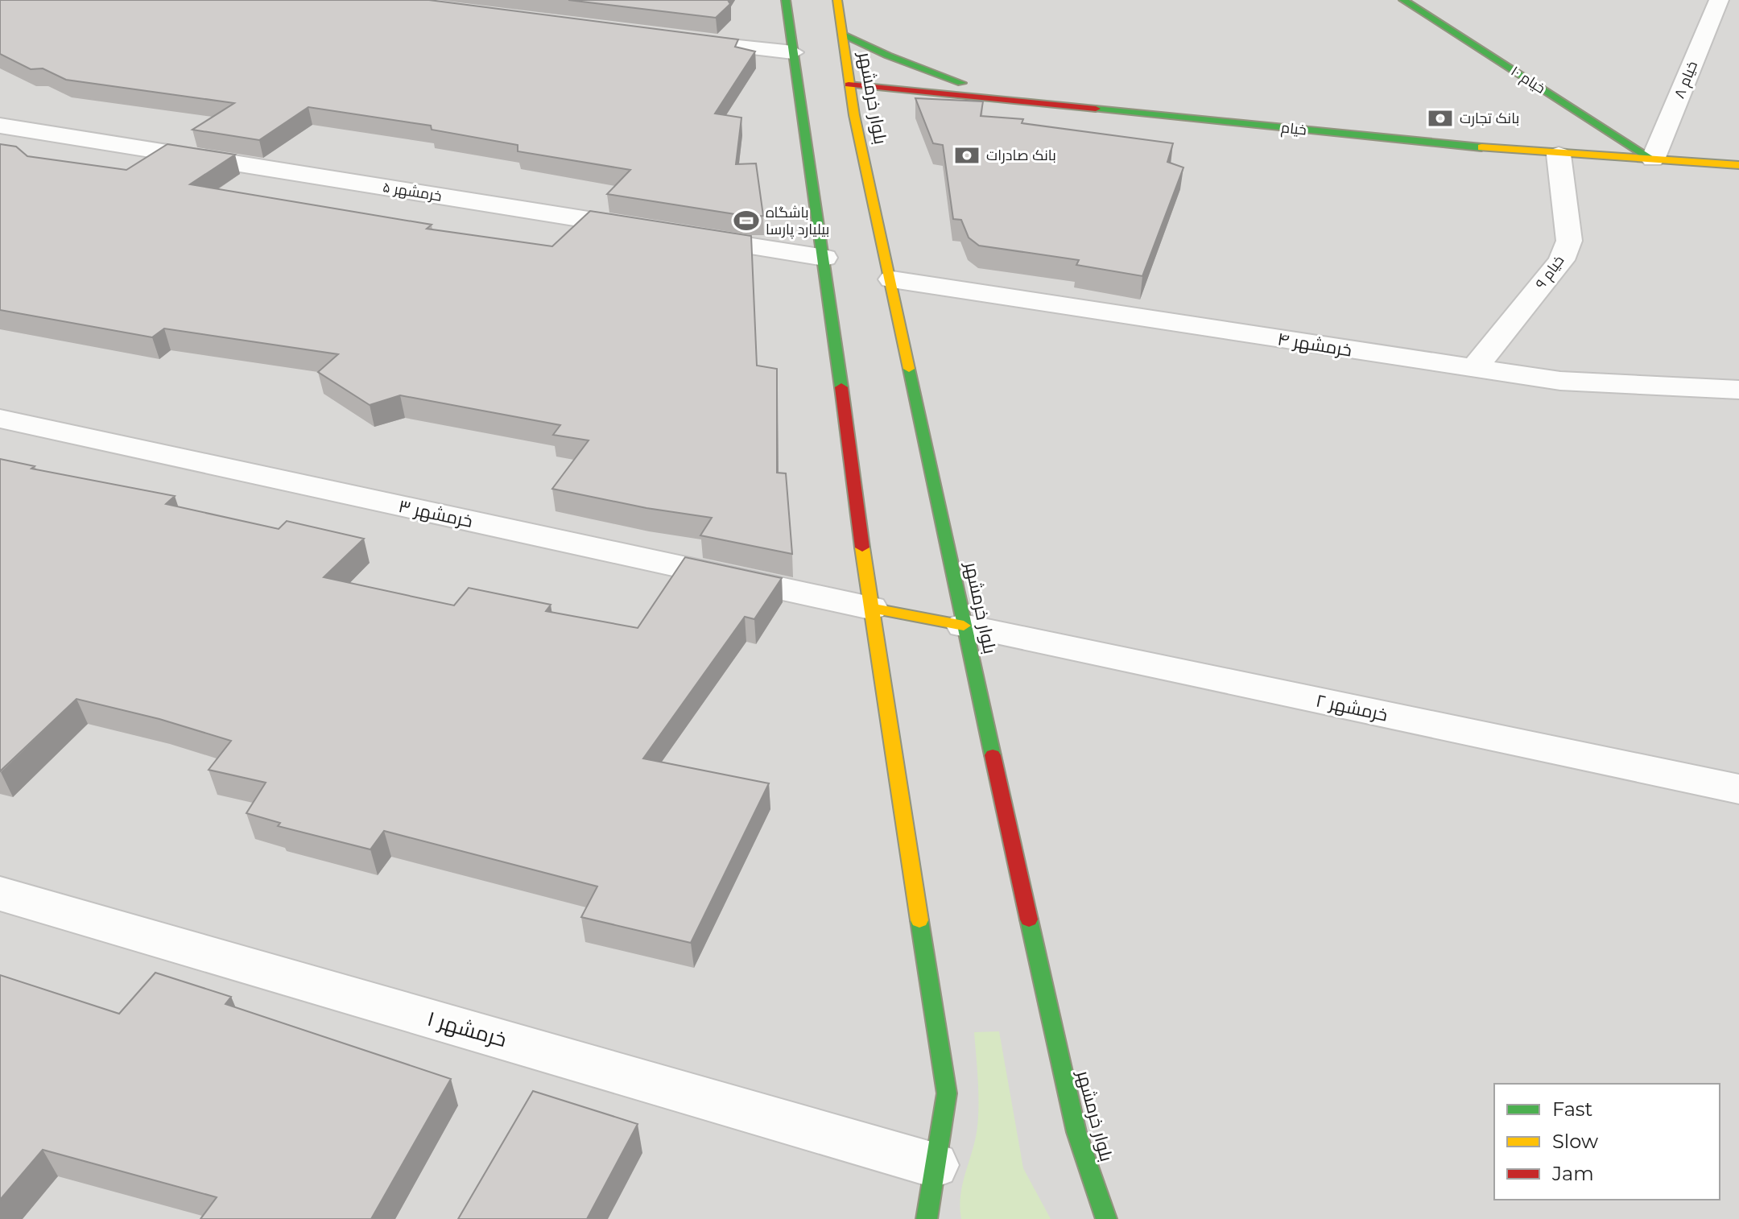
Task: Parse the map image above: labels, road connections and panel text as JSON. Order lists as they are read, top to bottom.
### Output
{
  "streets": {
    "main road": ["خیام ۱۰", "بلوار خرمشهر", "خیام"],
    "street": [
      "خیام ۸",
      "خرمشهر ۵",
      "خیام ۹",
      "خرمشهر ۴",
      "خرمشهر ۳",
      "خرمشهر ۲",
      "خرمشهر ۱"
    ]
  },
  "crossings": [
    ["خیام ۱۰", "خیام ۸"],
    ["خیام ۱۰", "خیام"],
    ["خیام ۸", "خیام"],
    ["بلوار خرمشهر", "خیام"],
    ["بلوار خرمشهر", "خرمشهر ۴"],
    ["بلوار خرمشهر", "خرمشهر ۲"],
    ["خیام", "خیام ۹"],
    ["خیام ۹", "خرمشهر ۴"]
  ],
  "places": {
    "bank": ["بانک تجارت", "بانک صادرات"],
    "sports": ["باشگاه بیلیارد پارسا"]
  },
  "legend": ["Fast", "Slow", "Jam"]
}
